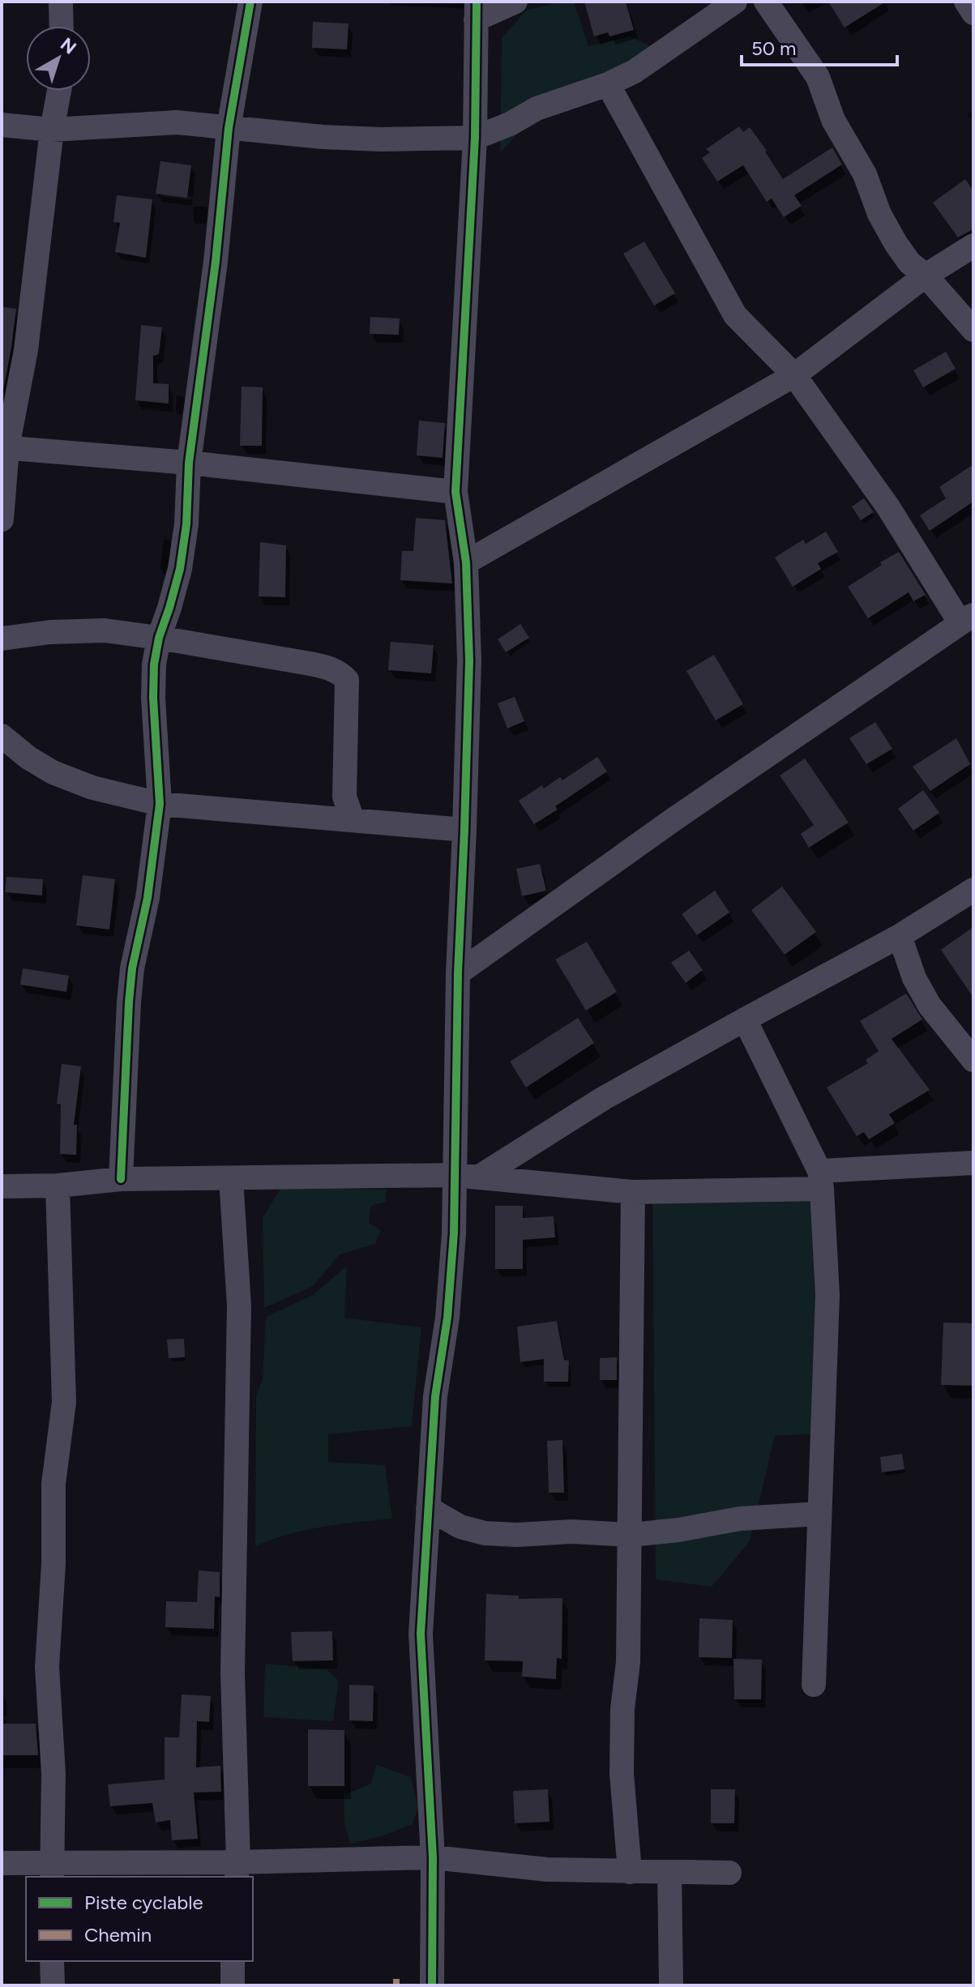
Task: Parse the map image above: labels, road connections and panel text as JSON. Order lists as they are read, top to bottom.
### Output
{
  "legend": ["Piste cyclable", "Chemin"],
  "scale_bar": "50 m",
  "north": "top right"
}
